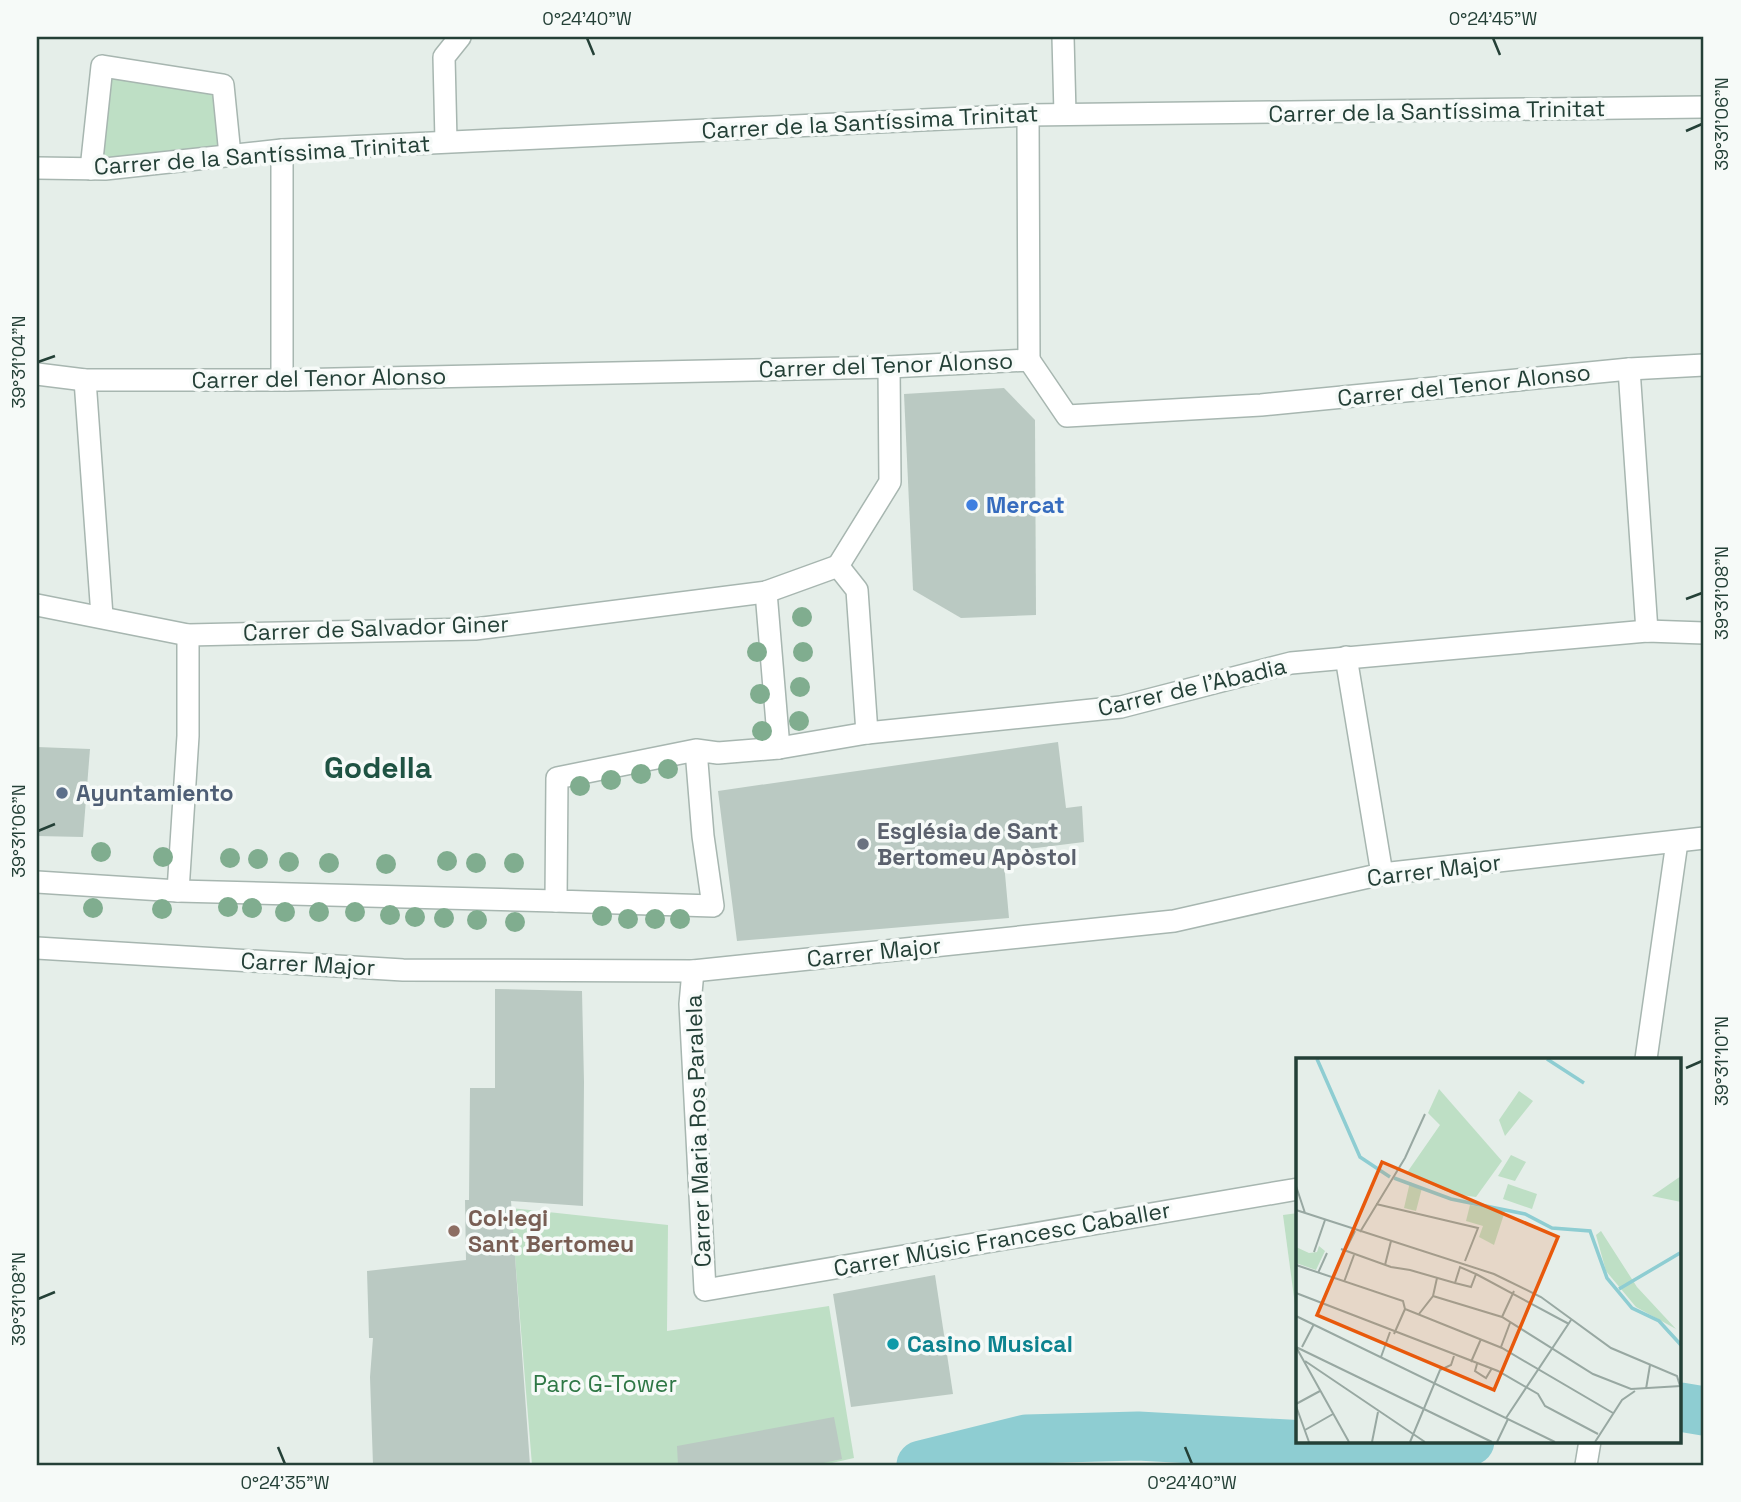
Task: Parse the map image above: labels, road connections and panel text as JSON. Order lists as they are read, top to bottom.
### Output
{
  "streets": {
    "street": [
      "Carrer de la Santíssima Trinitat",
      "Carrer del Tenor Alonso",
      "Carrer de Salvador Giner",
      "Carrer de l'Abadia",
      "Carrer Major",
      "Carrer Maria Ros Paralela",
      "Carrer Músic Francesc Caballer"
    ]
  },
  "crossings": [
    ["Carrer Major", "Carrer Maria Ros Paralela"],
    ["Carrer Maria Ros Paralela", "Carrer Músic Francesc Caballer"]
  ],
  "districts": ["Godella"],
  "parks": ["Parc G-Tower"],
  "places": [
    "Mercat",
    "Ayuntamiento",
    "Església de Sant Bertomeu Apòstol",
    "Col·legi Sant Bertomeu",
    "Casino Musical"
  ],
  "coordinates": [
    "0°24'40\"W",
    "0°24'45\"W",
    "39°31'06\"N",
    "39°31'04\"N",
    "39°31'08\"N",
    "39°31'10\"N",
    "0°24'35\"W"
  ]
}
